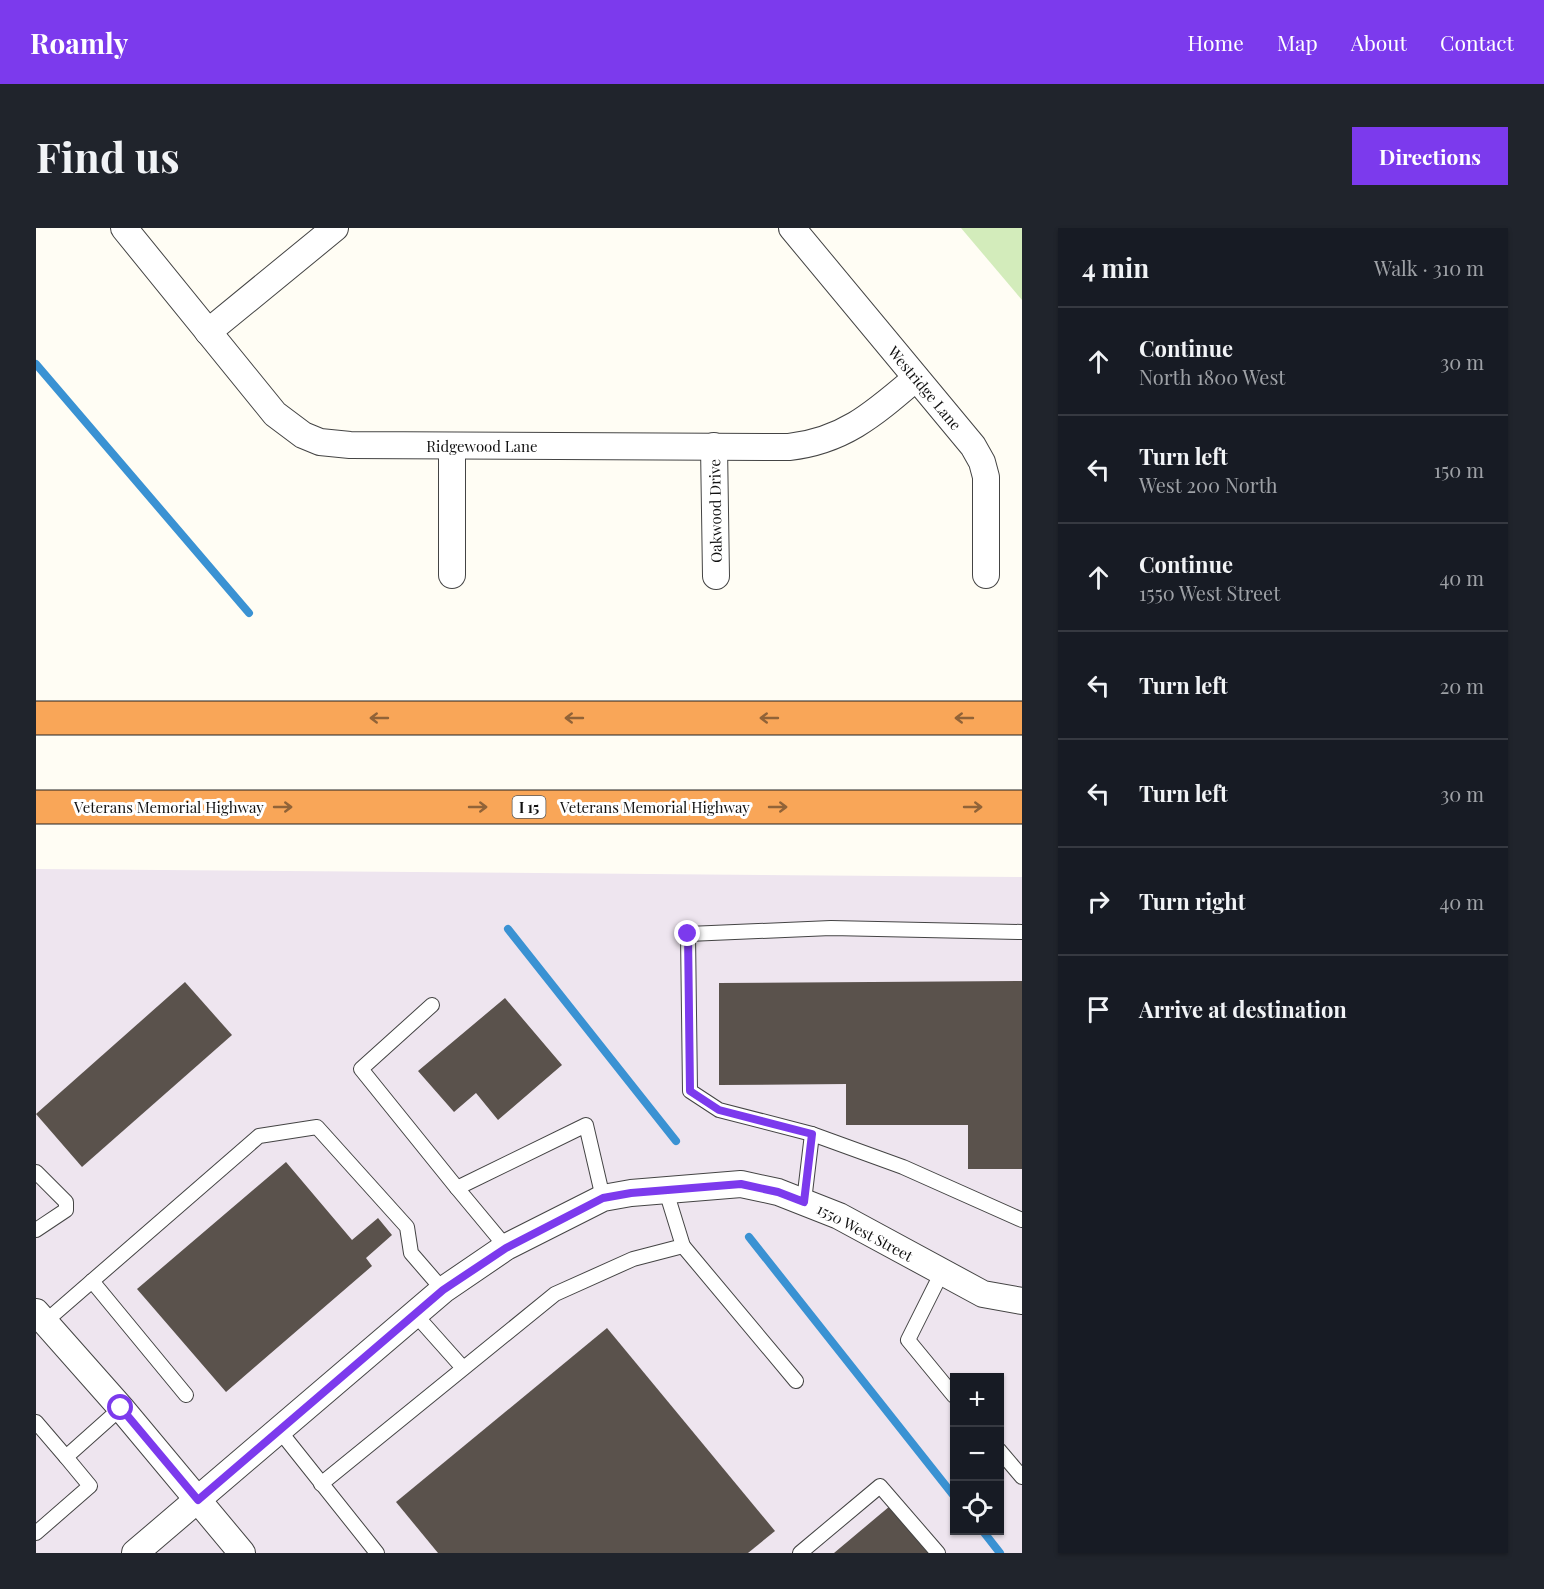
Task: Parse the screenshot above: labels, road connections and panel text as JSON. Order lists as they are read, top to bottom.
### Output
{
  "streets": {
    "highway": ["Veterans Memorial Highway", "I 15"],
    "street": [
      "Westridge Lane",
      "Ridgewood Lane",
      "Oakwood Drive",
      "1550 West Street"
    ]
  },
  "crossings": [
    ["Westridge Lane", "Ridgewood Lane"],
    ["Ridgewood Lane", "Oakwood Drive"]
  ],
  "page": {
    "header": "Roamly",
    "nav": [
      "Home",
      "Map",
      "About",
      "Contact"
    ],
    "buttons": "Directions",
    "title": "Find us",
    "heading": ["4 min", "Walk · 310 m"],
    "list": [
      ["Continue", "North 1800 West", "30 m"],
      ["Turn left", "West 200 North", "150 m"],
      ["Continue", "1550 West Street", "40 m"],
      ["Turn left", "20 m"],
      ["Turn left", "30 m"],
      ["Turn right", "40 m"],
      "Arrive at destination"
    ],
    "map_buttons": ["+", "−"]
  }
}
